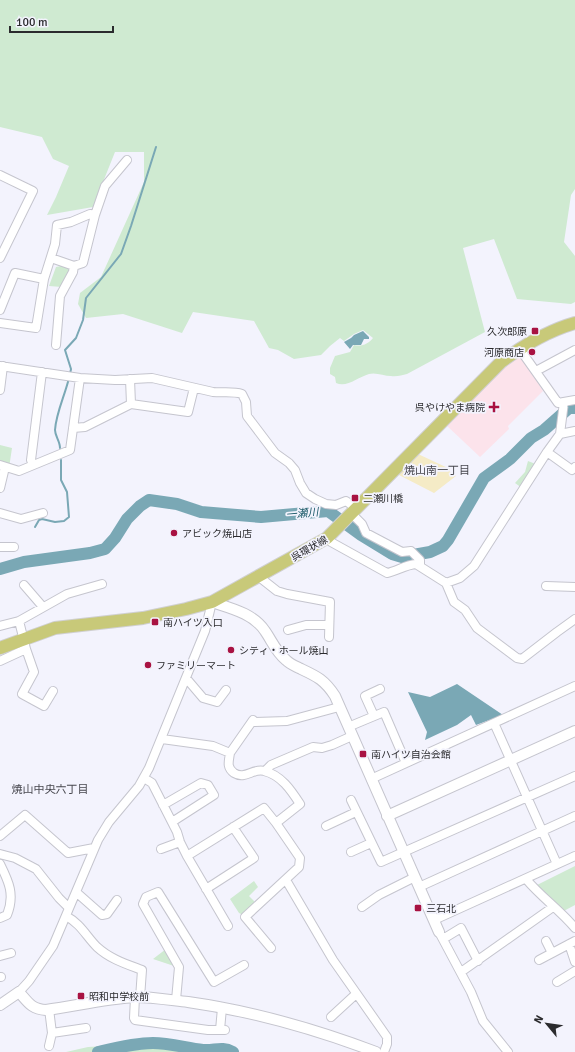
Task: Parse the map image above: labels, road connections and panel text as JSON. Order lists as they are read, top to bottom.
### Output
{
  "streets": {
    "main road": ["呉環状線"]
  },
  "districts": ["焼山南一丁目", "焼山中央六丁目"],
  "water": ["一瀬川"],
  "places": {
    "transit": [
      "久次郎原",
      "二瀬川橋",
      "南ハイツ入口",
      "南ハイツ自治会館",
      "三石北",
      "昭和中学校前"
    ],
    "other": [
      "河原商店",
      "アビック焼山店",
      "シティ・ホール焼山",
      "ファミリーマート"
    ],
    "health": ["呉やけやま病院"]
  },
  "scale_bar": "100 m",
  "north": "top left"
}
